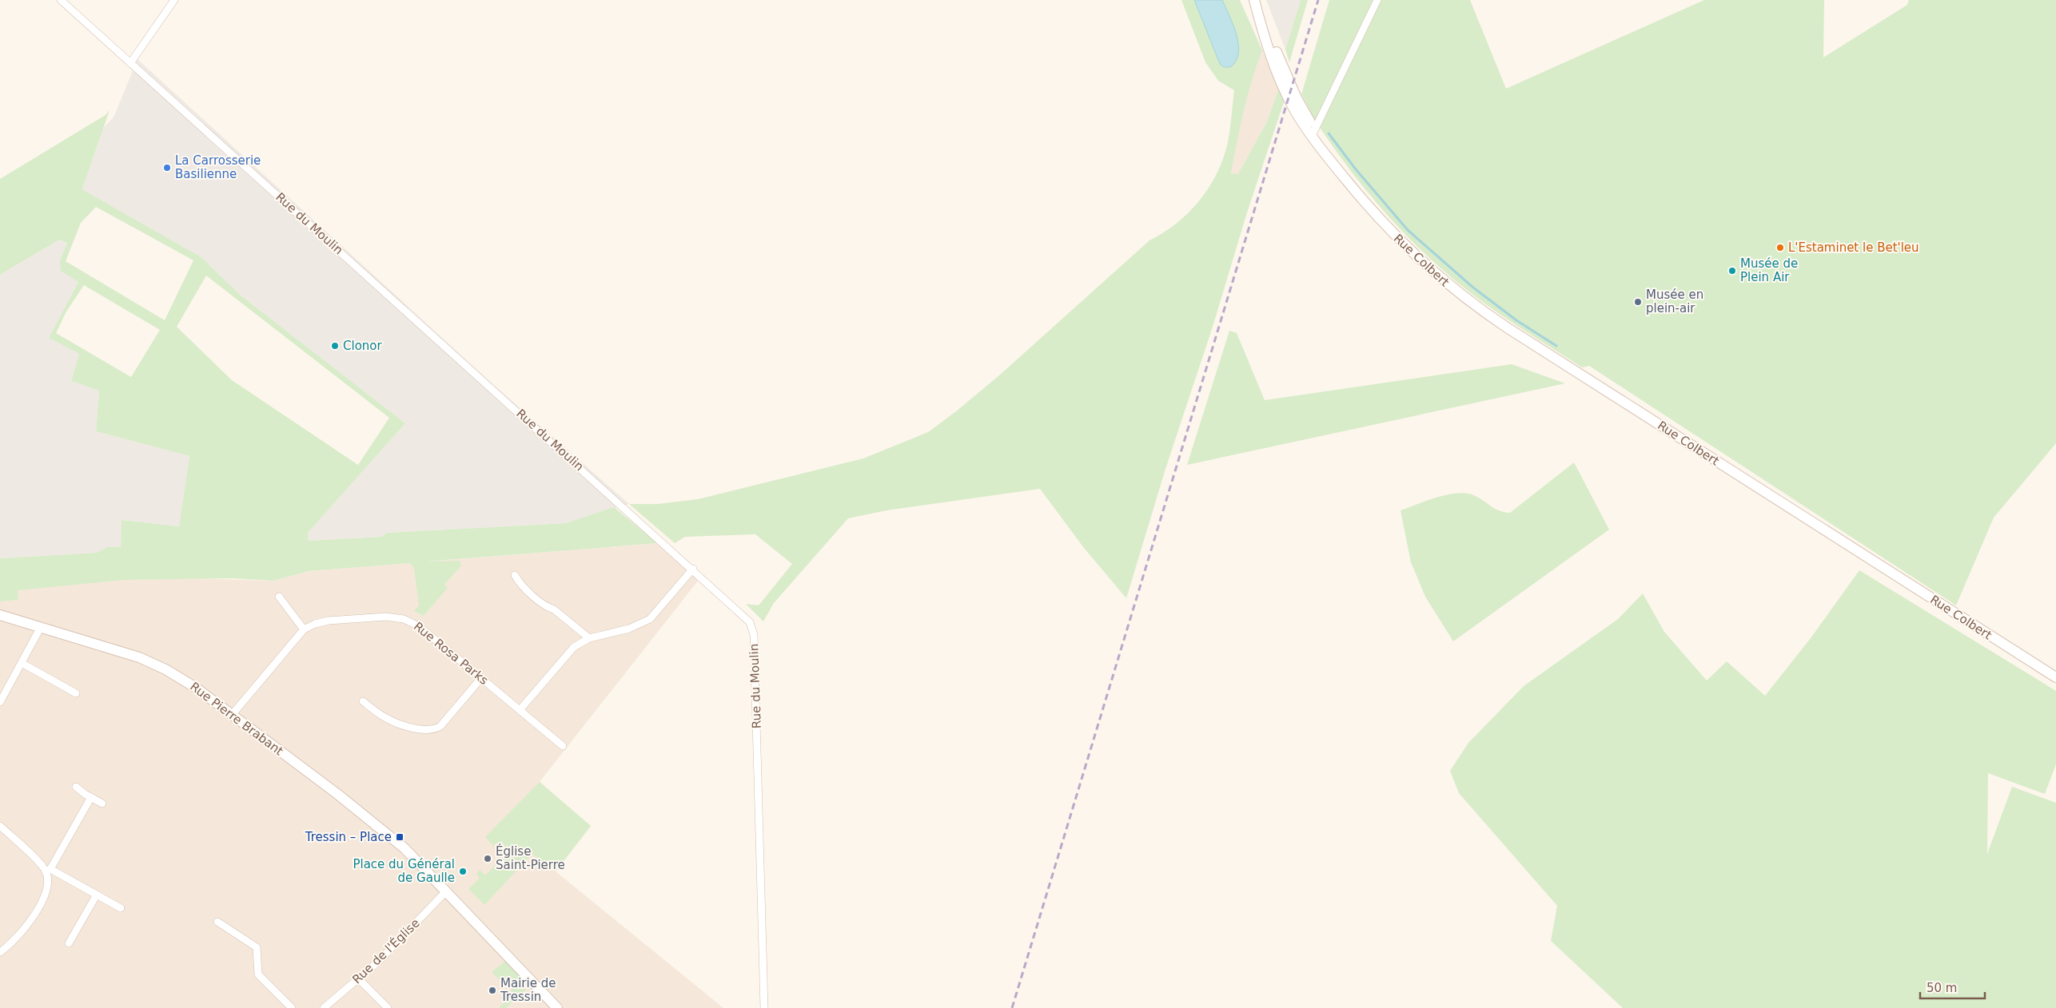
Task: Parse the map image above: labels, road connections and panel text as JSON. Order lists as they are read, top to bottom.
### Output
{
  "streets": {
    "main road": ["Rue Colbert", "Rue Pierre Brabant"],
    "street": ["Rue du Moulin", "Rue Rosa Parks", "Rue de l'Église"]
  },
  "crossings": [
    ["Rue Rosa Parks", "Rue Pierre Brabant"],
    ["Rue Pierre Brabant", "Rue de l'Église"]
  ],
  "places": {
    "other": [
      "La Carrosserie Basilienne",
      "L'Estaminet le Bet'leu",
      "Musée de Plein Air",
      "Musée en plein-air",
      "Clonor",
      "Église Saint-Pierre",
      "Place du Général de Gaulle",
      "Mairie de Tressin"
    ],
    "transit": ["Tressin – Place"]
  },
  "scale_bar": "50 m"
}
